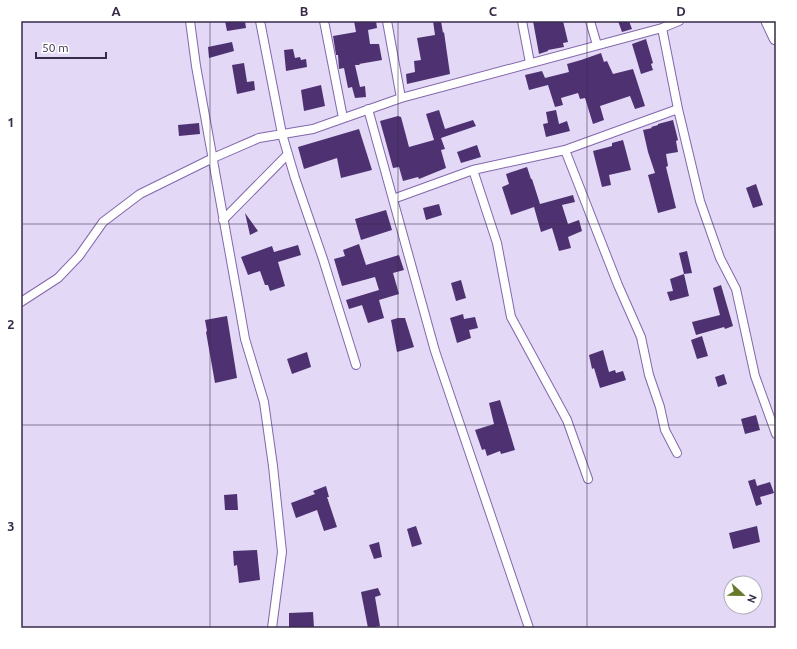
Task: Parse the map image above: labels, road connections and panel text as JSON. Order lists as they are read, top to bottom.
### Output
{
  "scale_bar": "50 m",
  "north": "right",
  "grid": {
    "columns": [
      "A",
      "B",
      "C",
      "D"
    ],
    "rows": ["1", "2", "3"]
  }
}
